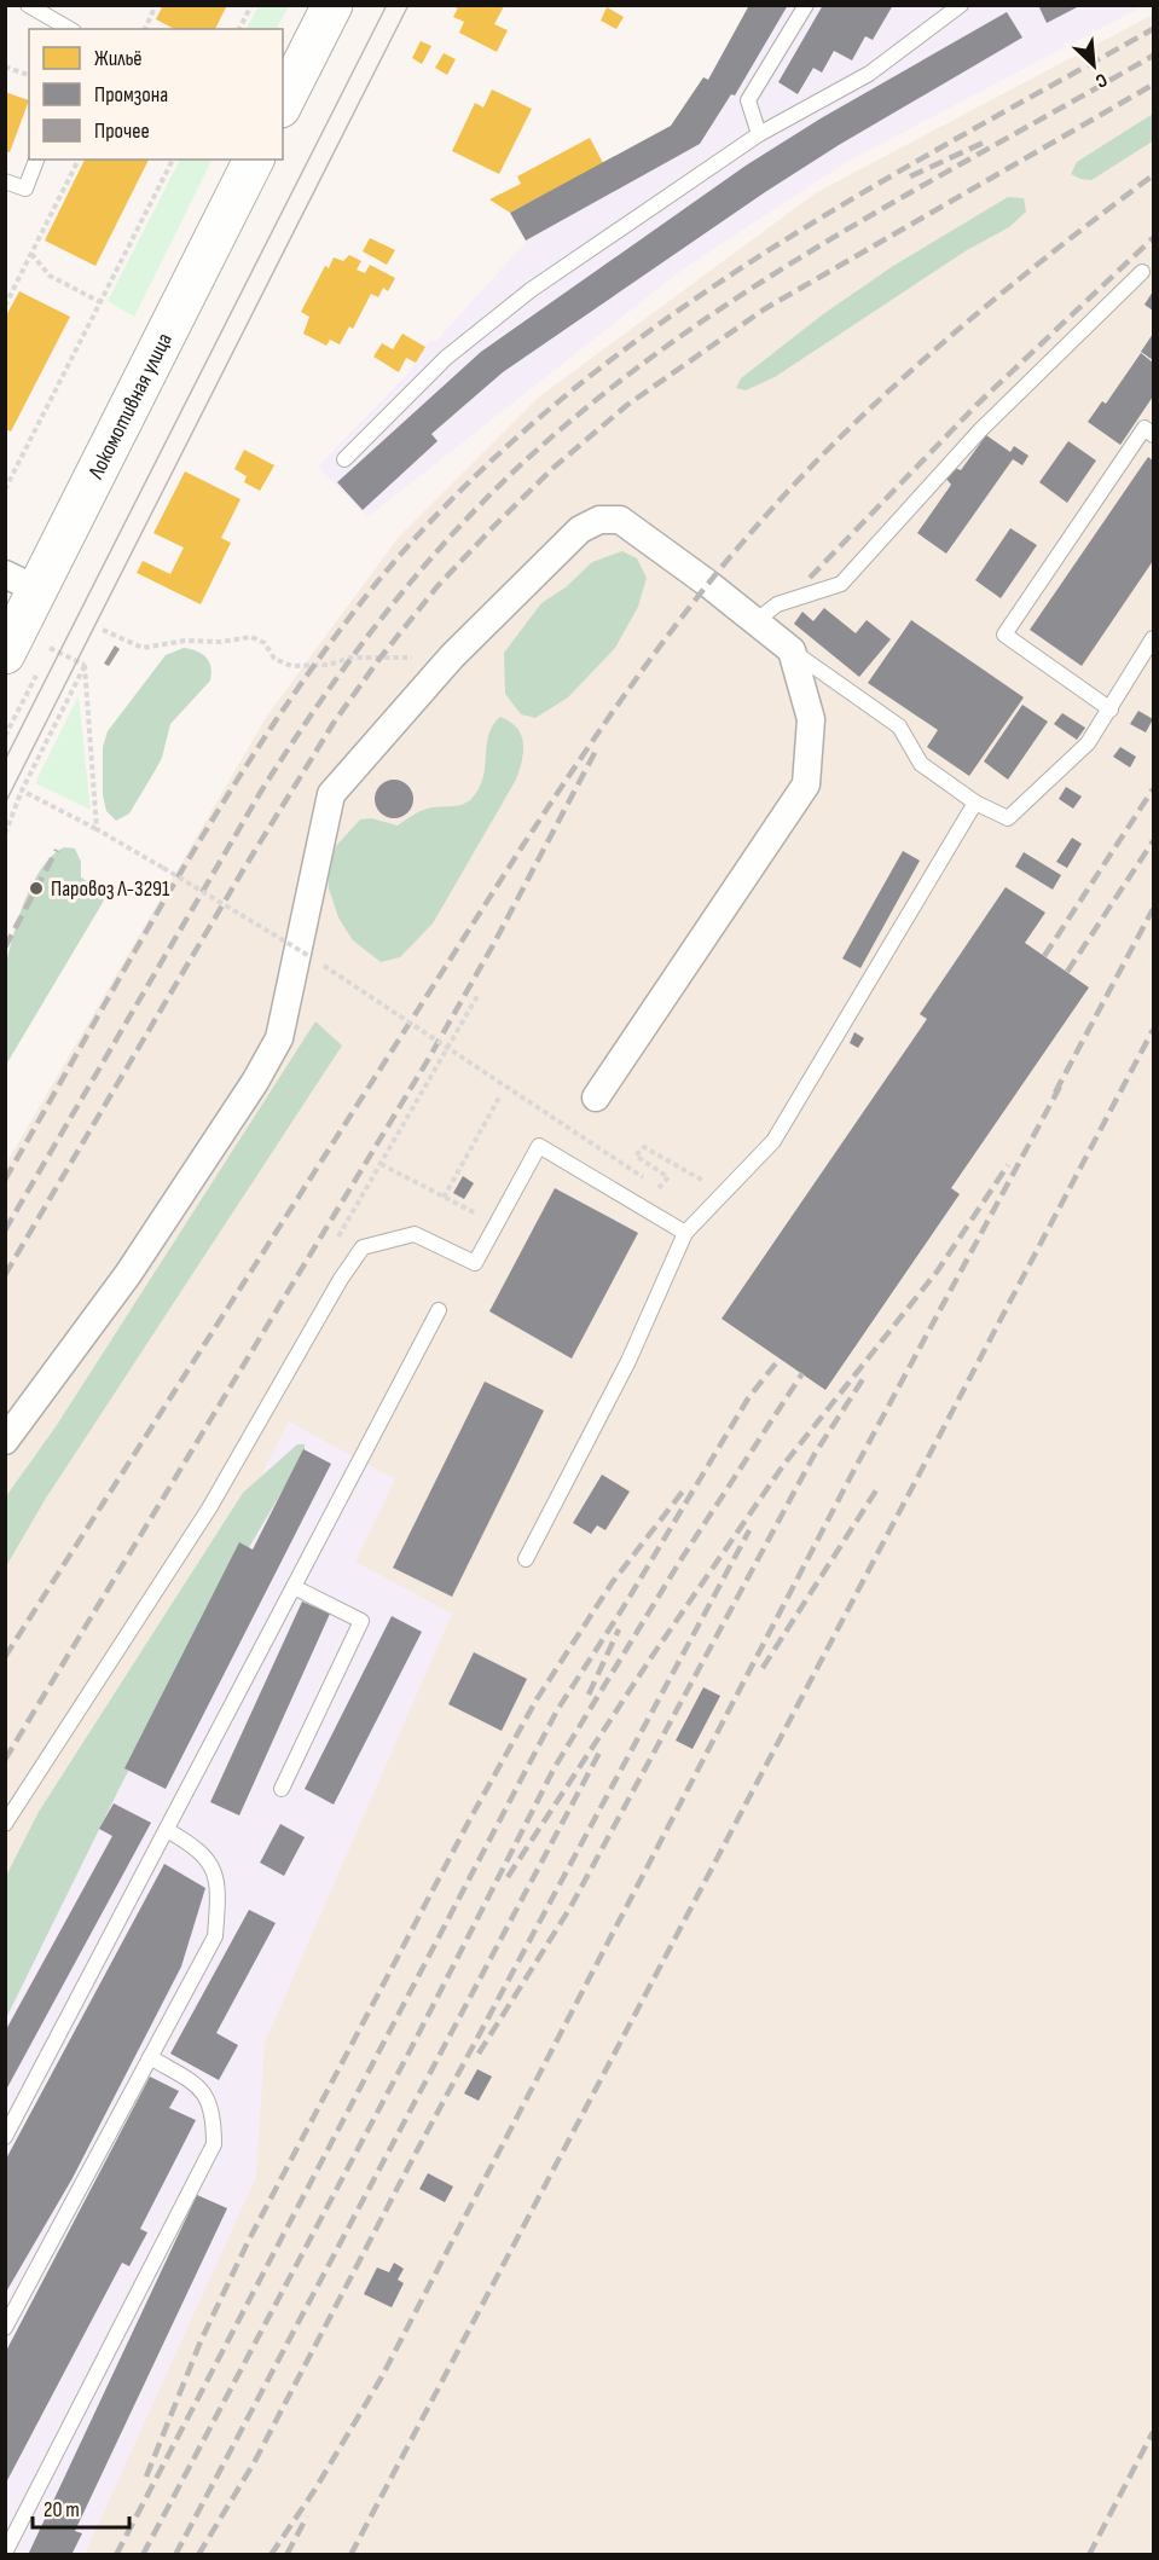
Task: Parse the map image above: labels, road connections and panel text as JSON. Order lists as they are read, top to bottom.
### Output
{
  "streets": {
    "main road": ["Локомотивная улица"]
  },
  "places": ["Паровоз Л-3291"],
  "legend": ["Жильё", "Промзона", "Прочее"],
  "scale_bar": "20 m",
  "north": "bottom right"
}
